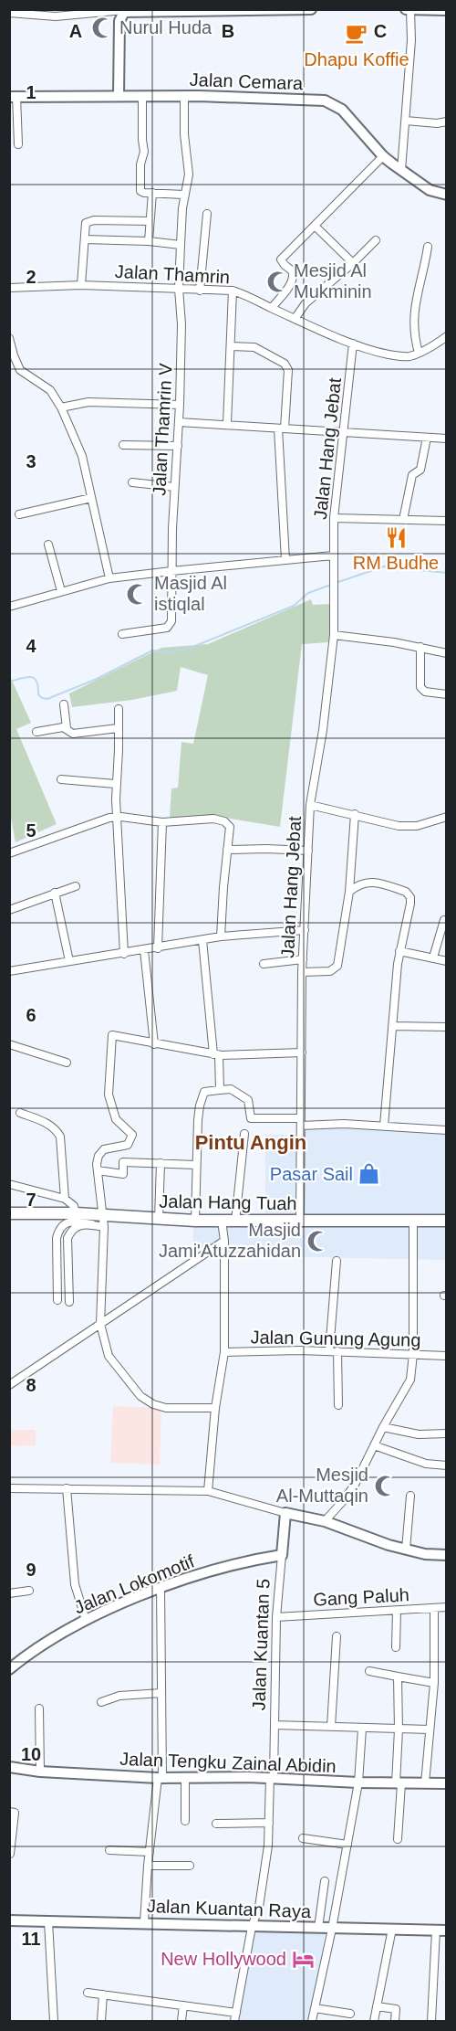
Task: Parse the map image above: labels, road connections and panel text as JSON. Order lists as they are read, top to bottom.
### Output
{
  "streets": {
    "main road": ["Jalan Hang Tuah"],
    "street": [
      "Jalan Cemara",
      "Jalan Thamrin",
      "Jalan Thamrin V",
      "Jalan Hang Jebat",
      "Jalan Gunung Agung",
      "Jalan Lokomotif",
      "Gang Paluh",
      "Jalan Kuantan 5",
      "Jalan Tengku Zainal Abidin",
      "Jalan Kuantan Raya"
    ]
  },
  "crossings": [
    ["Jalan Cemara", "Jalan Thamrin V"],
    ["Jalan Thamrin", "Jalan Thamrin V"],
    ["Jalan Thamrin", "Jalan Hang Jebat"],
    ["Jalan Hang Jebat", "Jalan Hang Tuah"],
    ["Jalan Lokomotif", "Jalan Kuantan 5"],
    ["Gang Paluh", "Jalan Kuantan 5"],
    ["Jalan Kuantan 5", "Jalan Tengku Zainal Abidin"],
    ["Jalan Kuantan 5", "Jalan Kuantan Raya"]
  ],
  "districts": ["Pintu Angin"],
  "places": {
    "mosque": [
      "Nurul Huda",
      "Mesjid Al Mukminin",
      "Masjid Al istiqlal",
      "Masjid Jami'Atuzzahidan",
      "Mesjid Al-Muttaqin"
    ],
    "cafe": ["Dhapu Koffie"],
    "restaurant": ["RM Budhe"],
    "shop": ["Pasar Sail"],
    "hotel": ["New Hollywood"]
  },
  "grid": {
    "columns": ["A", "B", "C"],
    "rows": [
      "1",
      "2",
      "3",
      "4",
      "5",
      "6",
      "7",
      "8",
      "9",
      "10",
      "11"
    ]
  }
}
